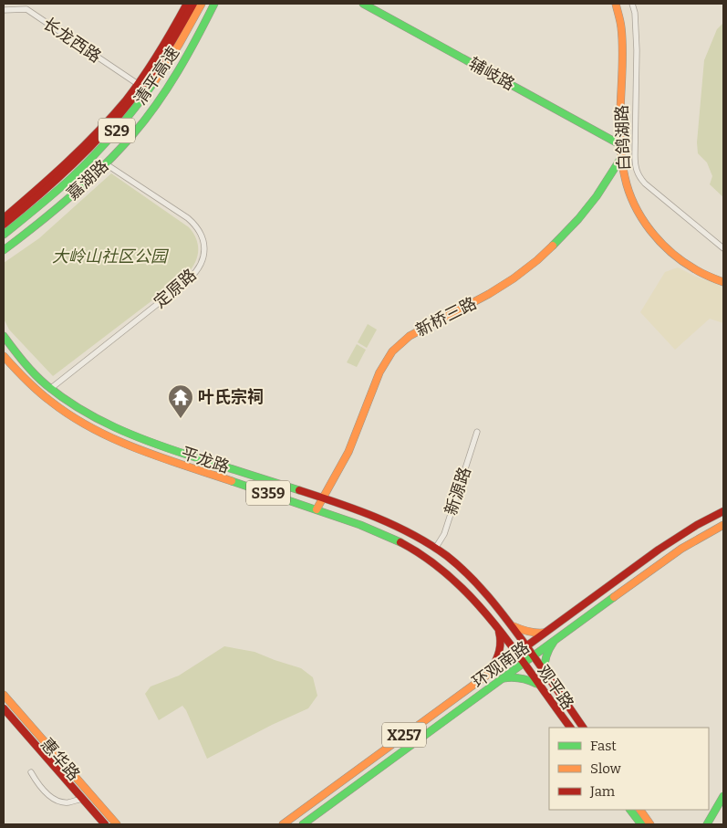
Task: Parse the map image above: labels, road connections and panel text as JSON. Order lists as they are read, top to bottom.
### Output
{
  "streets": {
    "main road": [
      "辅岐路",
      "清平高速",
      "S29",
      "白鸽湖路",
      "嘉湖路",
      "新桥三路",
      "平龙路",
      "S359",
      "环观南路",
      "观平路",
      "X257",
      "惠华路"
    ],
    "street": ["长龙西路", "定原路", "新源路"]
  },
  "crossings": [
    ["长龙西路", "嘉湖路"],
    ["辅岐路", "白鸽湖路"],
    ["白鸽湖路", "新桥三路"],
    ["嘉湖路", "定原路"],
    ["定原路", "平龙路"],
    ["新桥三路", "平龙路"],
    ["平龙路", "新源路"],
    ["平龙路", "环观南路"],
    ["平龙路", "观平路"],
    ["环观南路", "观平路"]
  ],
  "parks": ["大岭山社区公园"],
  "places": {
    "temple": ["叶氏宗祠"]
  },
  "legend": ["Fast", "Slow", "Jam"]
}
